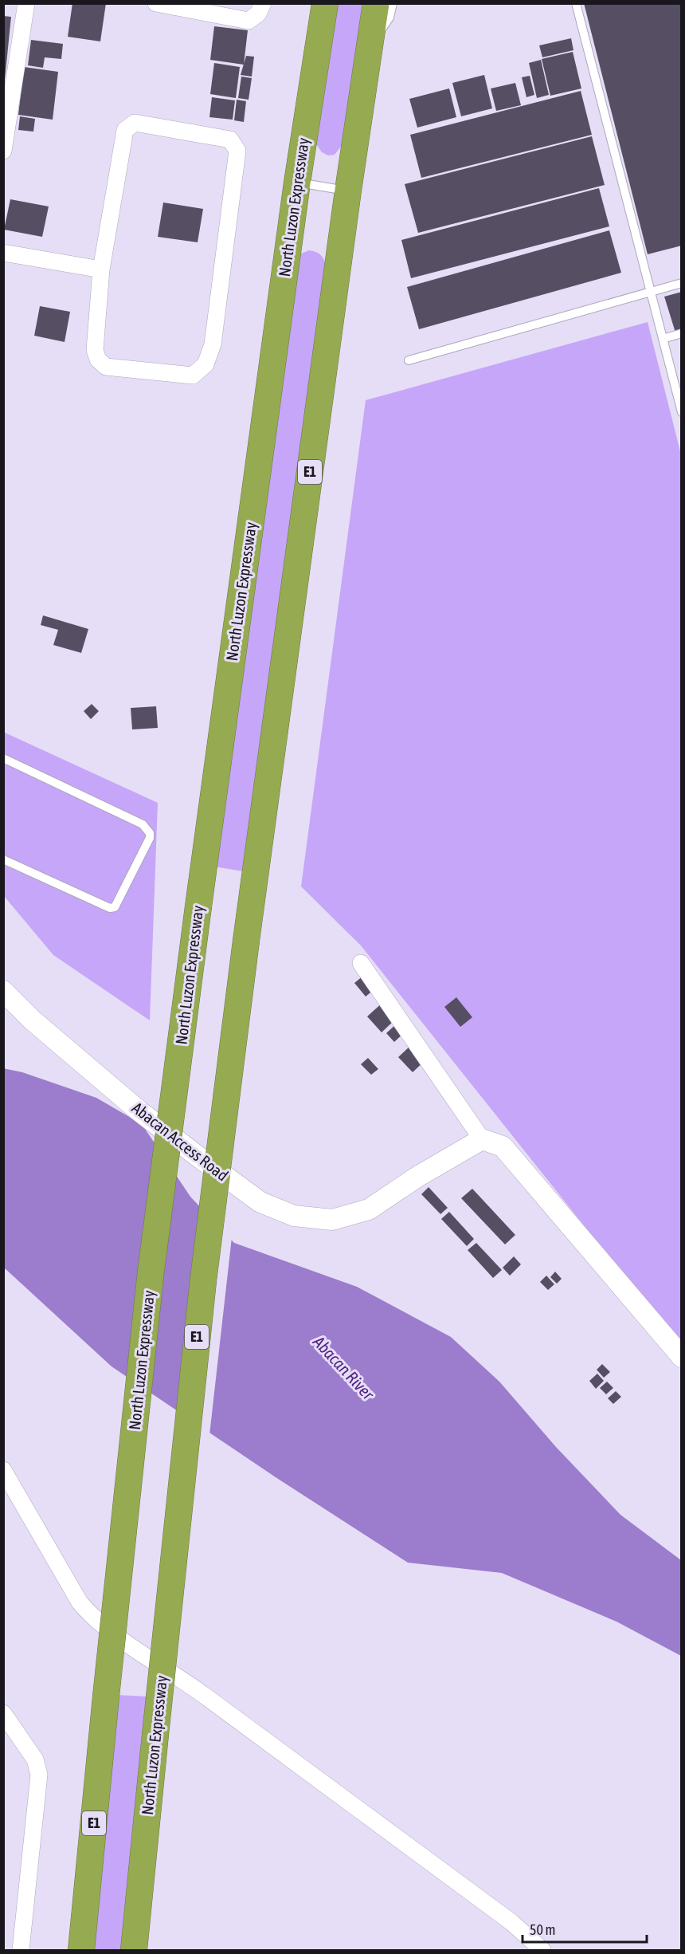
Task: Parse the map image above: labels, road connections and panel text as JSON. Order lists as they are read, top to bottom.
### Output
{
  "streets": {
    "highway": ["North Luzon Expressway", "E1"],
    "street": ["Abacan Access Road"]
  },
  "water": ["Abacan River"],
  "scale_bar": "50 m"
}
